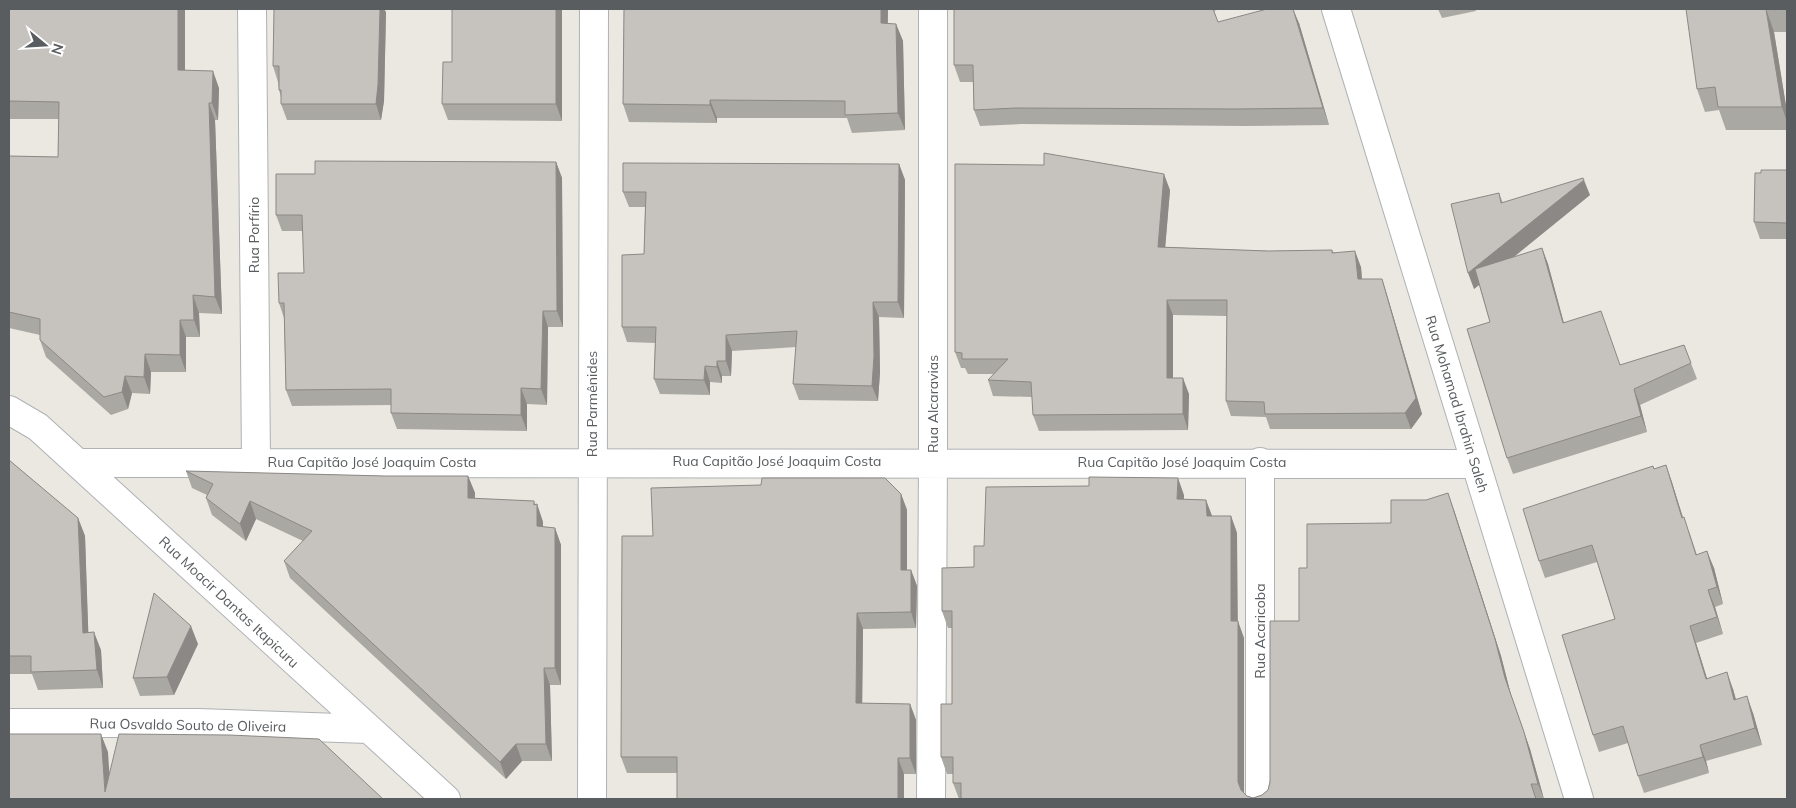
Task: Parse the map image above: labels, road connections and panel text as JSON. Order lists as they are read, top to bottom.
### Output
{
  "streets": {
    "street": [
      "Rua Porfírio",
      "Rua Parmênides",
      "Rua Alcaravias",
      "Rua Mohamad Ibrahin Saleh",
      "Rua Capitão José Joaquim Costa",
      "Rua Moacir Dantas Itapicuru",
      "Rua Acaricoba",
      "Rua Osvaldo Souto de Oliveira"
    ]
  },
  "crossings": [
    ["Rua Porfírio", "Rua Capitão José Joaquim Costa"],
    ["Rua Parmênides", "Rua Capitão José Joaquim Costa"],
    ["Rua Alcaravias", "Rua Capitão José Joaquim Costa"],
    ["Rua Mohamad Ibrahin Saleh", "Rua Capitão José Joaquim Costa"],
    ["Rua Capitão José Joaquim Costa", "Rua Moacir Dantas Itapicuru"],
    ["Rua Capitão José Joaquim Costa", "Rua Acaricoba"],
    ["Rua Moacir Dantas Itapicuru", "Rua Osvaldo Souto de Oliveira"]
  ],
  "north": "right"
}
